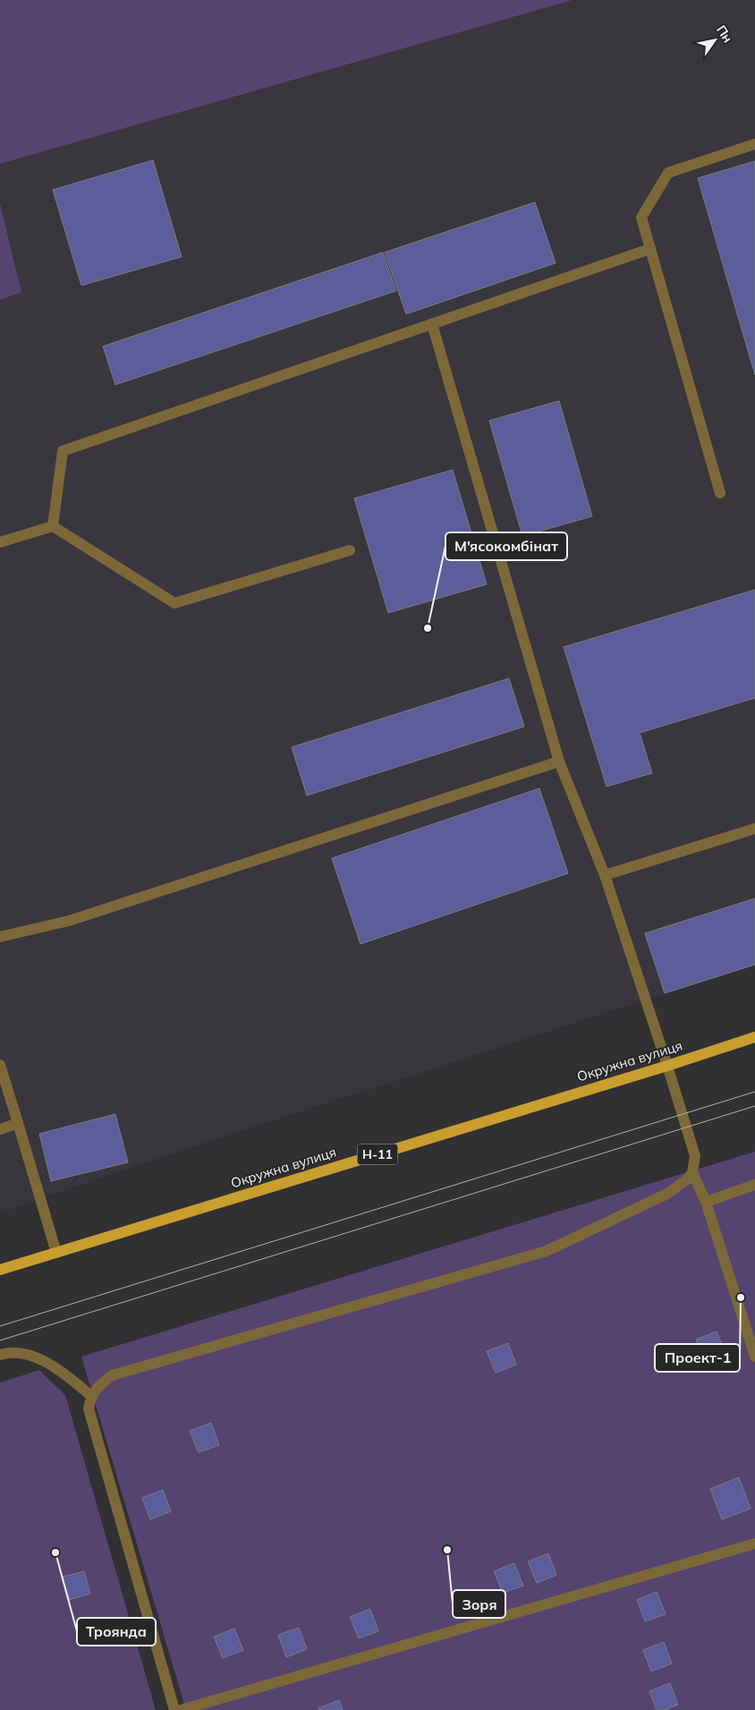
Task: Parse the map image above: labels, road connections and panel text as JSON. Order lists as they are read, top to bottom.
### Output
{
  "streets": {
    "main road": ["Окружна вулиця", "Н-11"]
  },
  "places": [
    "М'ясокомбінат",
    "Проект-1",
    "Зоря",
    "Троянда"
  ],
  "north": "top right"
}
